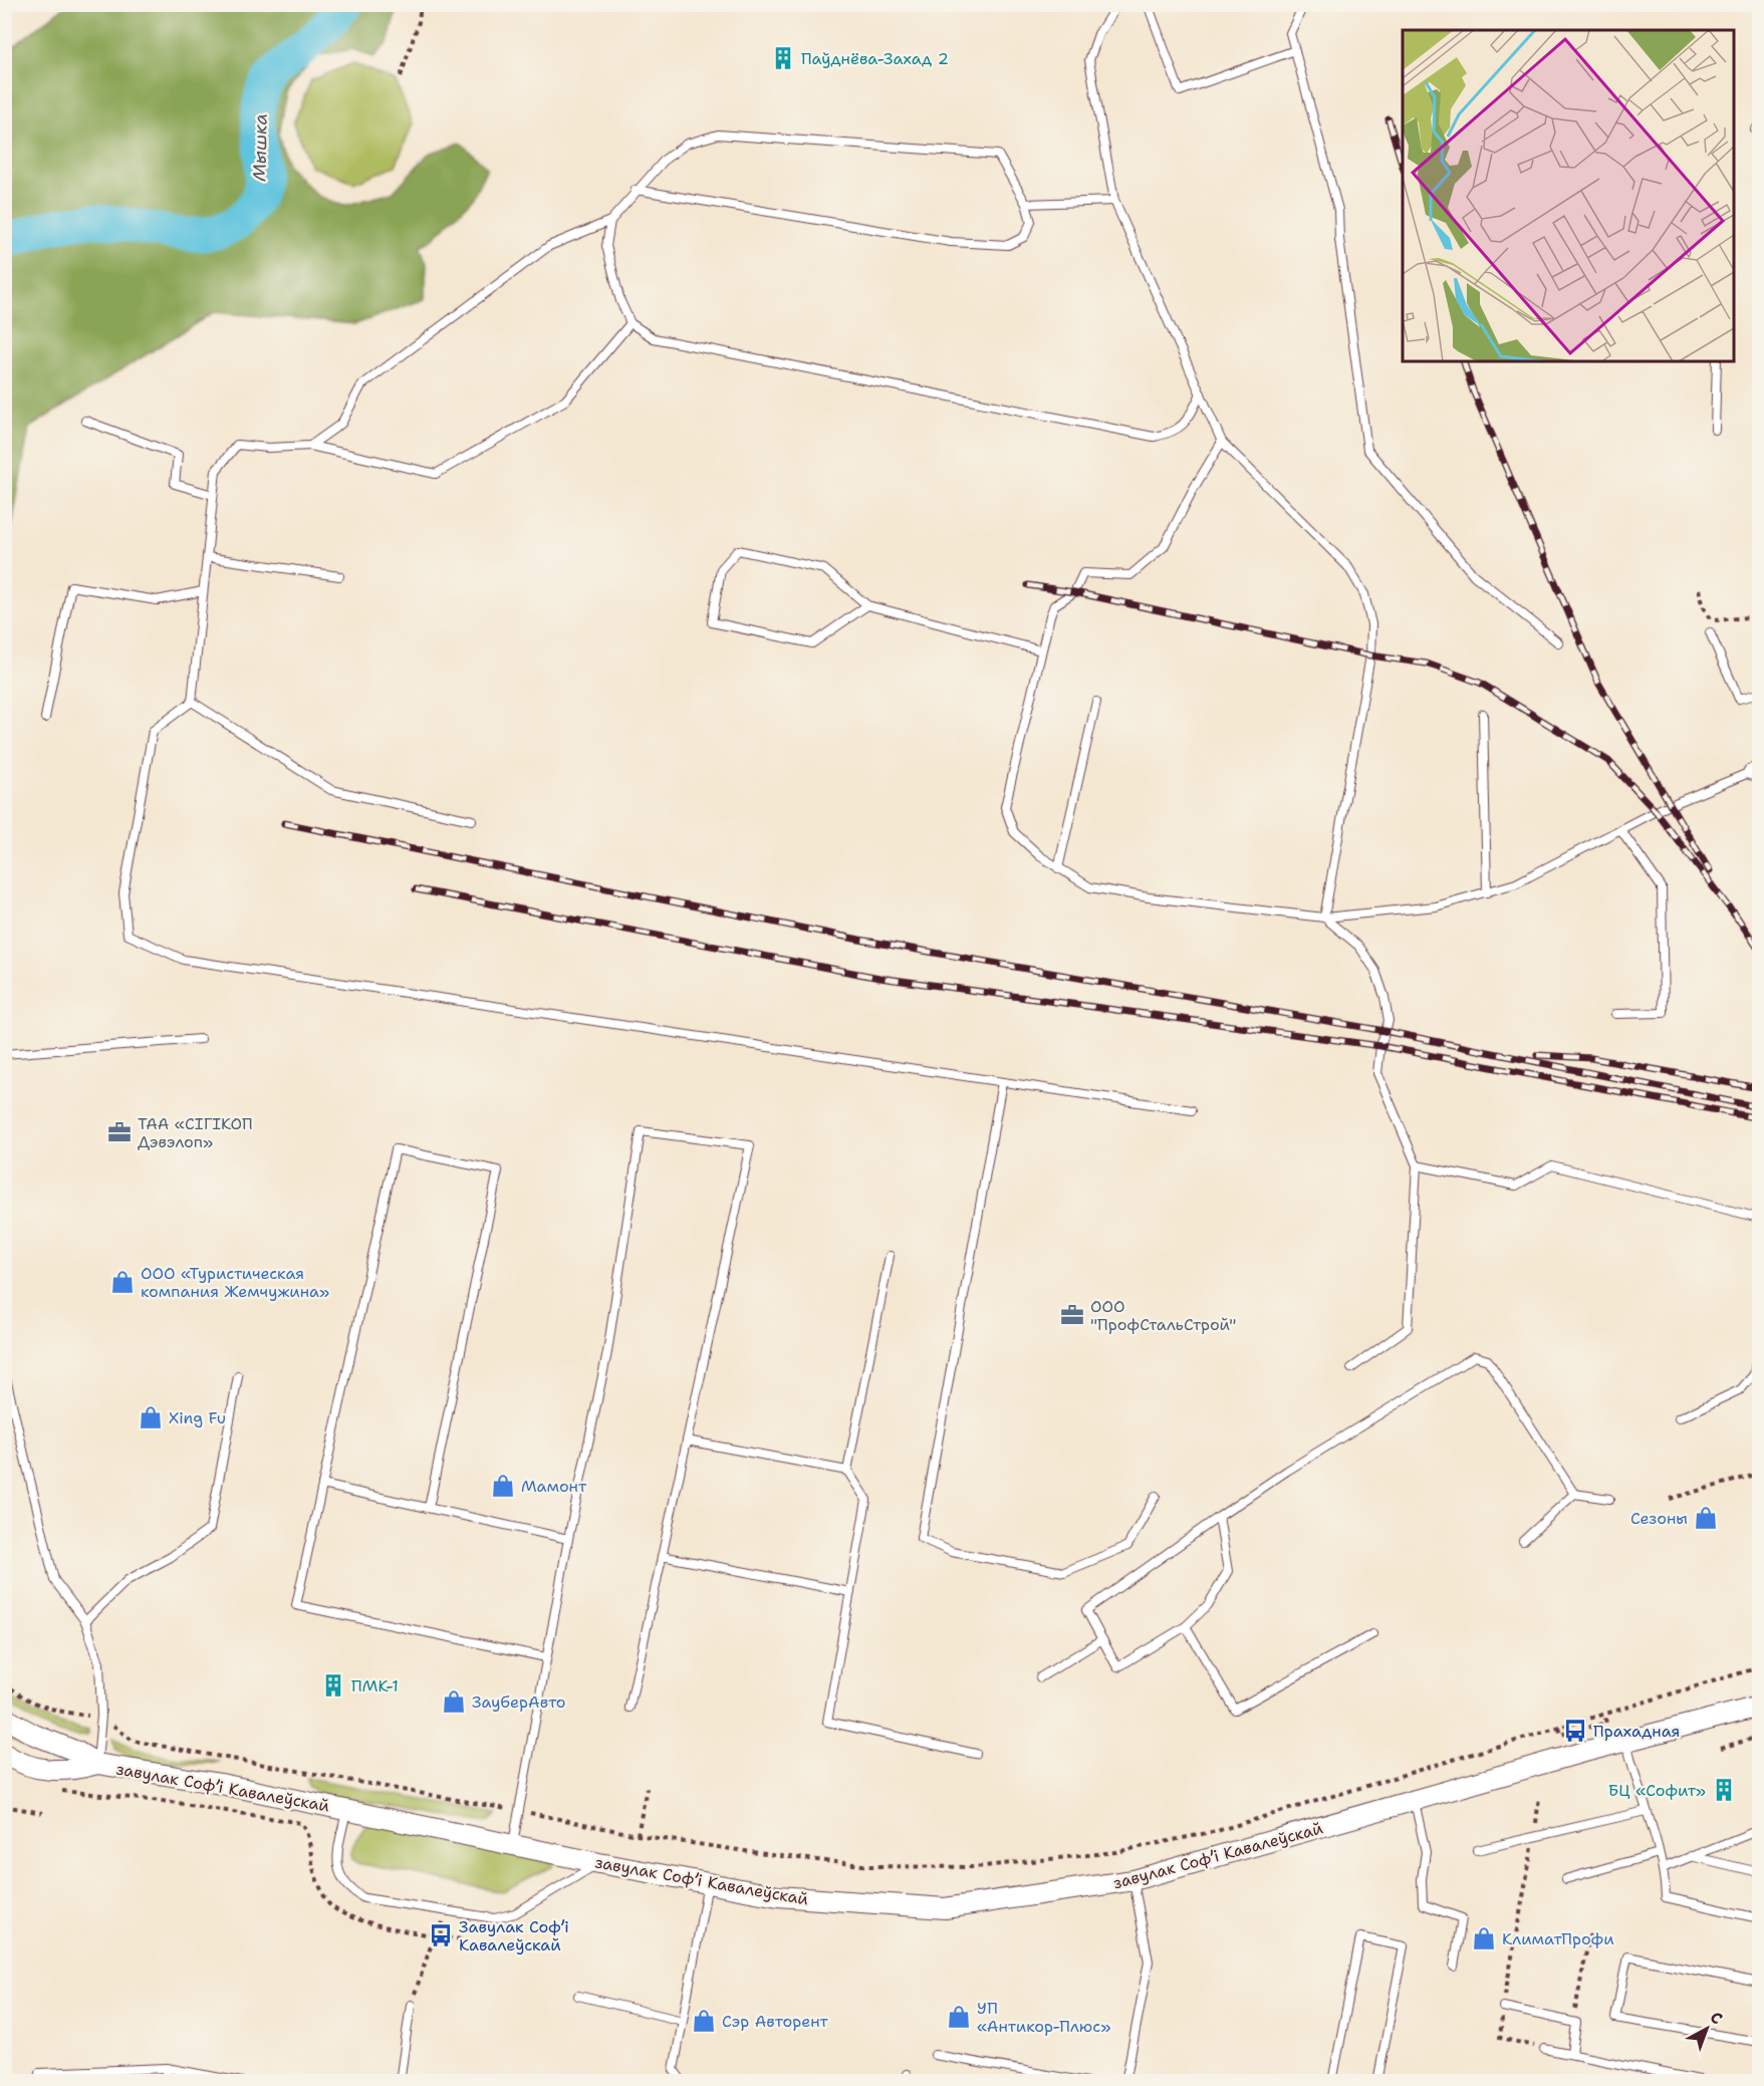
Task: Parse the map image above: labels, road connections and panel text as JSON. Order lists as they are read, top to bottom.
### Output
{
  "streets": {
    "street": ["завулак Софʼі Кавалеўскай"]
  },
  "water": ["Мышка"],
  "places": {
    "building": ["Паўднёва-Захад 2", "ПМК-1", "БЦ «Софит»"],
    "office": ["ТАА «СІГІКОП Дэвэлоп»", "ООО \"ПрофСтальСтрой\""],
    "shop": [
      "ООО «Туристическая компания Жемчужина»",
      "Xing Fu",
      "Мамонт",
      "Сезоны",
      "ЗауберАвто",
      "КлиматПрофи",
      "УП «Антикор-Плюс»",
      "Сэр Авторент"
    ],
    "bus stop": ["Прахадная", "Завулак Софʼі Кавалеўскай"]
  },
  "north": "top right"
}
